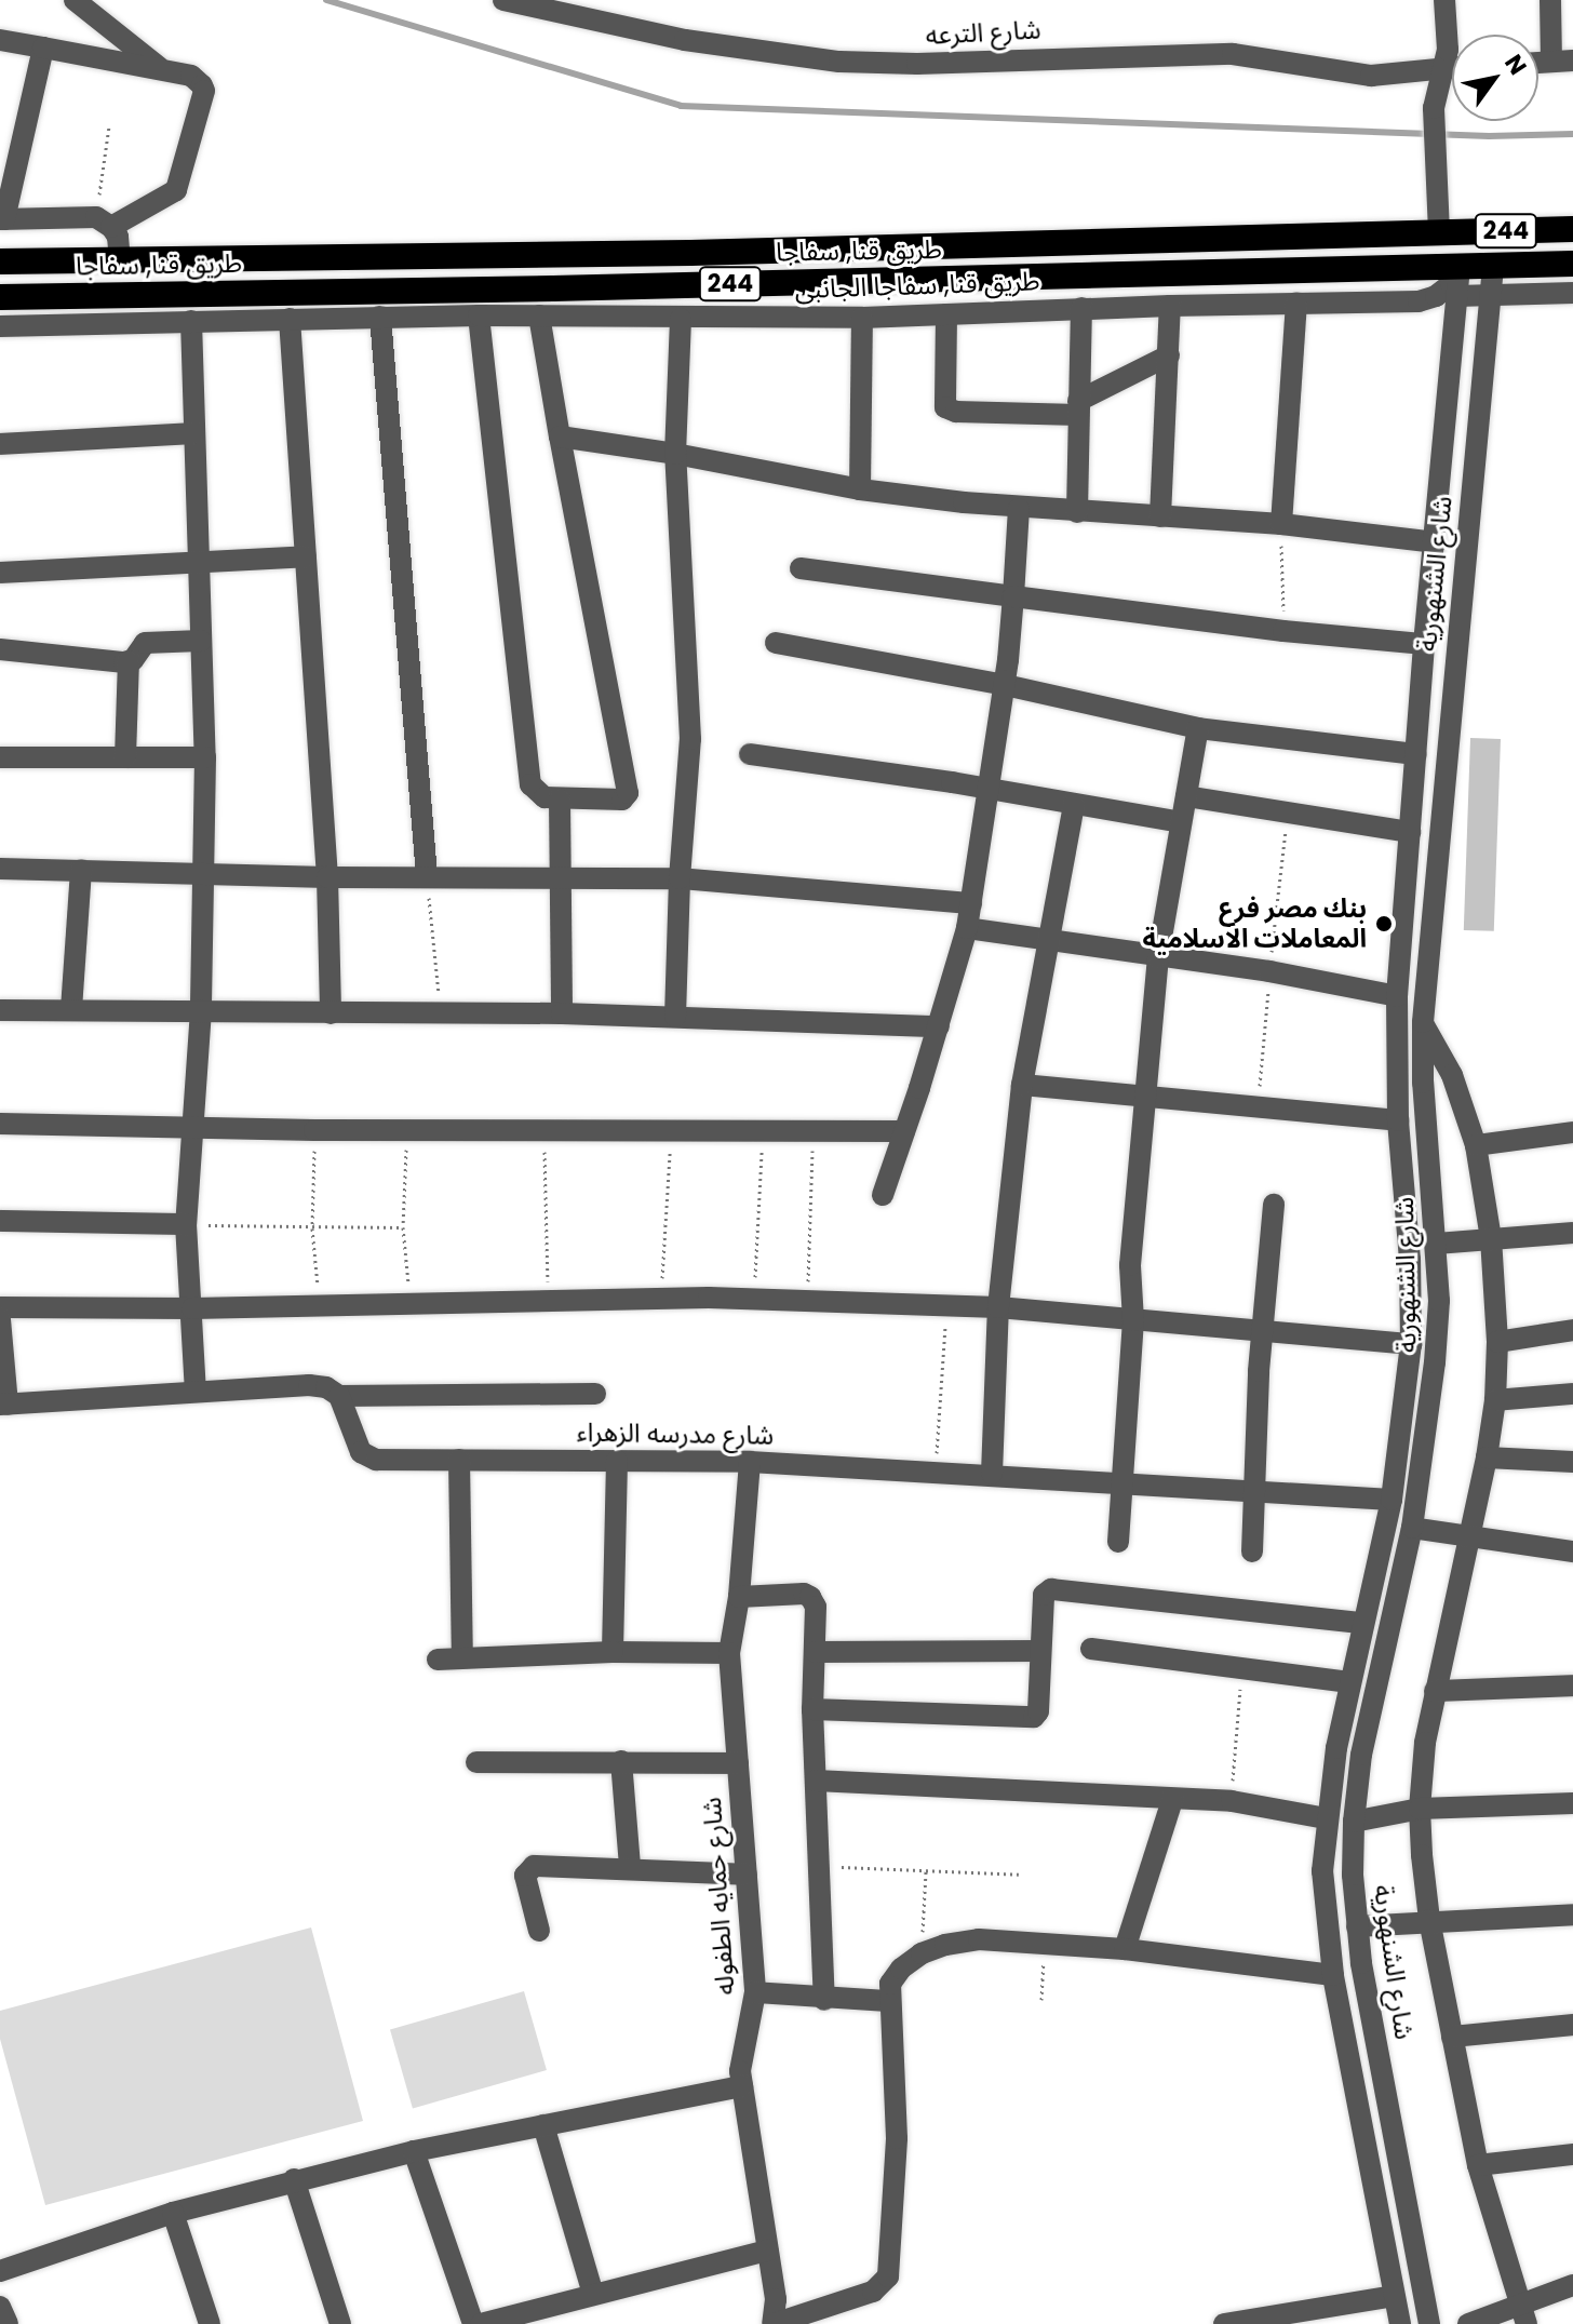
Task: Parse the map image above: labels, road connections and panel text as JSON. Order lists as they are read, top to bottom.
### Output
{
  "streets": {
    "highway": ["244", "طريق قنا, سفاجا"],
    "street": [
      "شارع الترعه",
      "طريق قنا, سفاجا الجانبى",
      "شارع الشنهورية",
      "شارع مدرسه الزهراء",
      "شارع حمايه الطفوله"
    ]
  },
  "crossings": [
    ["244", "طريق قنا, سفاجا"],
    ["244", "طريق قنا, سفاجا الجانبى"],
    ["244", "شارع الشنهورية"],
    ["طريق قنا, سفاجا", "طريق قنا, سفاجا الجانبى"],
    ["طريق قنا, سفاجا", "شارع الشنهورية"],
    ["طريق قنا, سفاجا الجانبى", "شارع الشنهورية"],
    ["شارع الشنهورية", "شارع مدرسه الزهراء"],
    ["شارع مدرسه الزهراء", "شارع حمايه الطفوله"]
  ],
  "places": ["بنك مصر فرع المعاملات الاسلامية"],
  "north": "top right"
}
